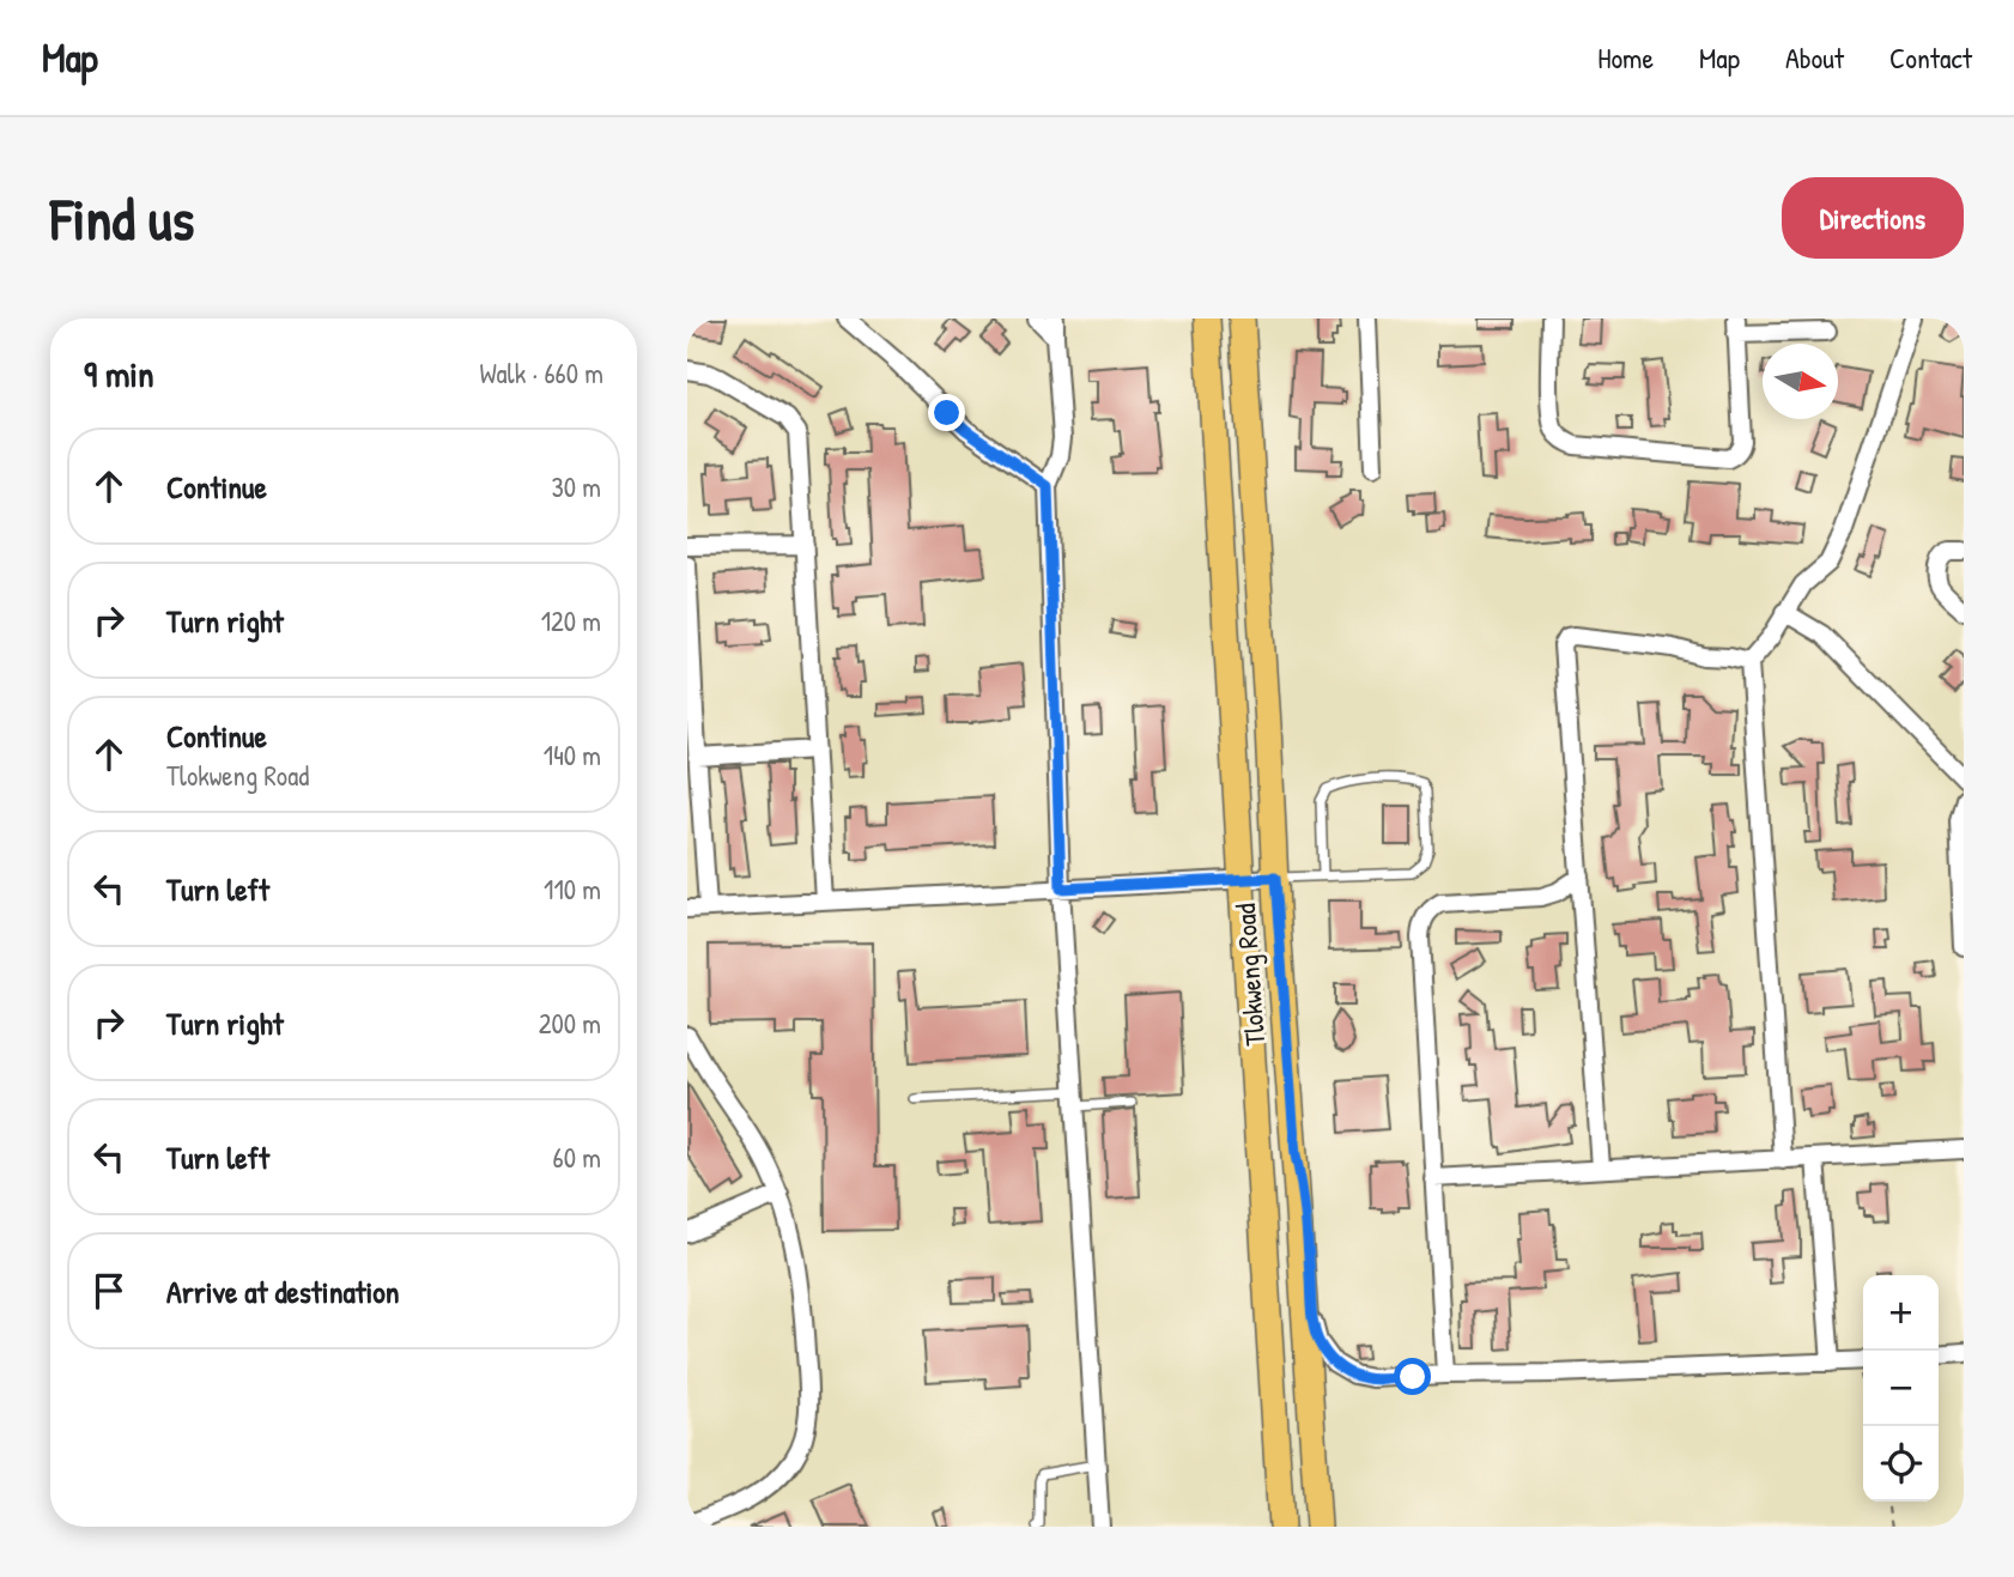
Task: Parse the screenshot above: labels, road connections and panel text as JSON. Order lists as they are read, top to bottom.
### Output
{
  "streets": {
    "main road": ["Tlokweng Road"]
  },
  "north": "right",
  "page": {
    "header": "Map",
    "nav": [
      "Home",
      "Map",
      "About",
      "Contact"
    ],
    "buttons": "Directions",
    "title": "Find us",
    "heading": ["9 min", "Walk · 660 m"],
    "list": [
      ["Continue", "30 m"],
      ["Turn right", "120 m"],
      ["Continue", "Tlokweng Road", "140 m"],
      ["Turn left", "110 m"],
      ["Turn right", "200 m"],
      ["Turn left", "60 m"],
      "Arrive at destination"
    ],
    "map_buttons": ["+", "−"]
  }
}
